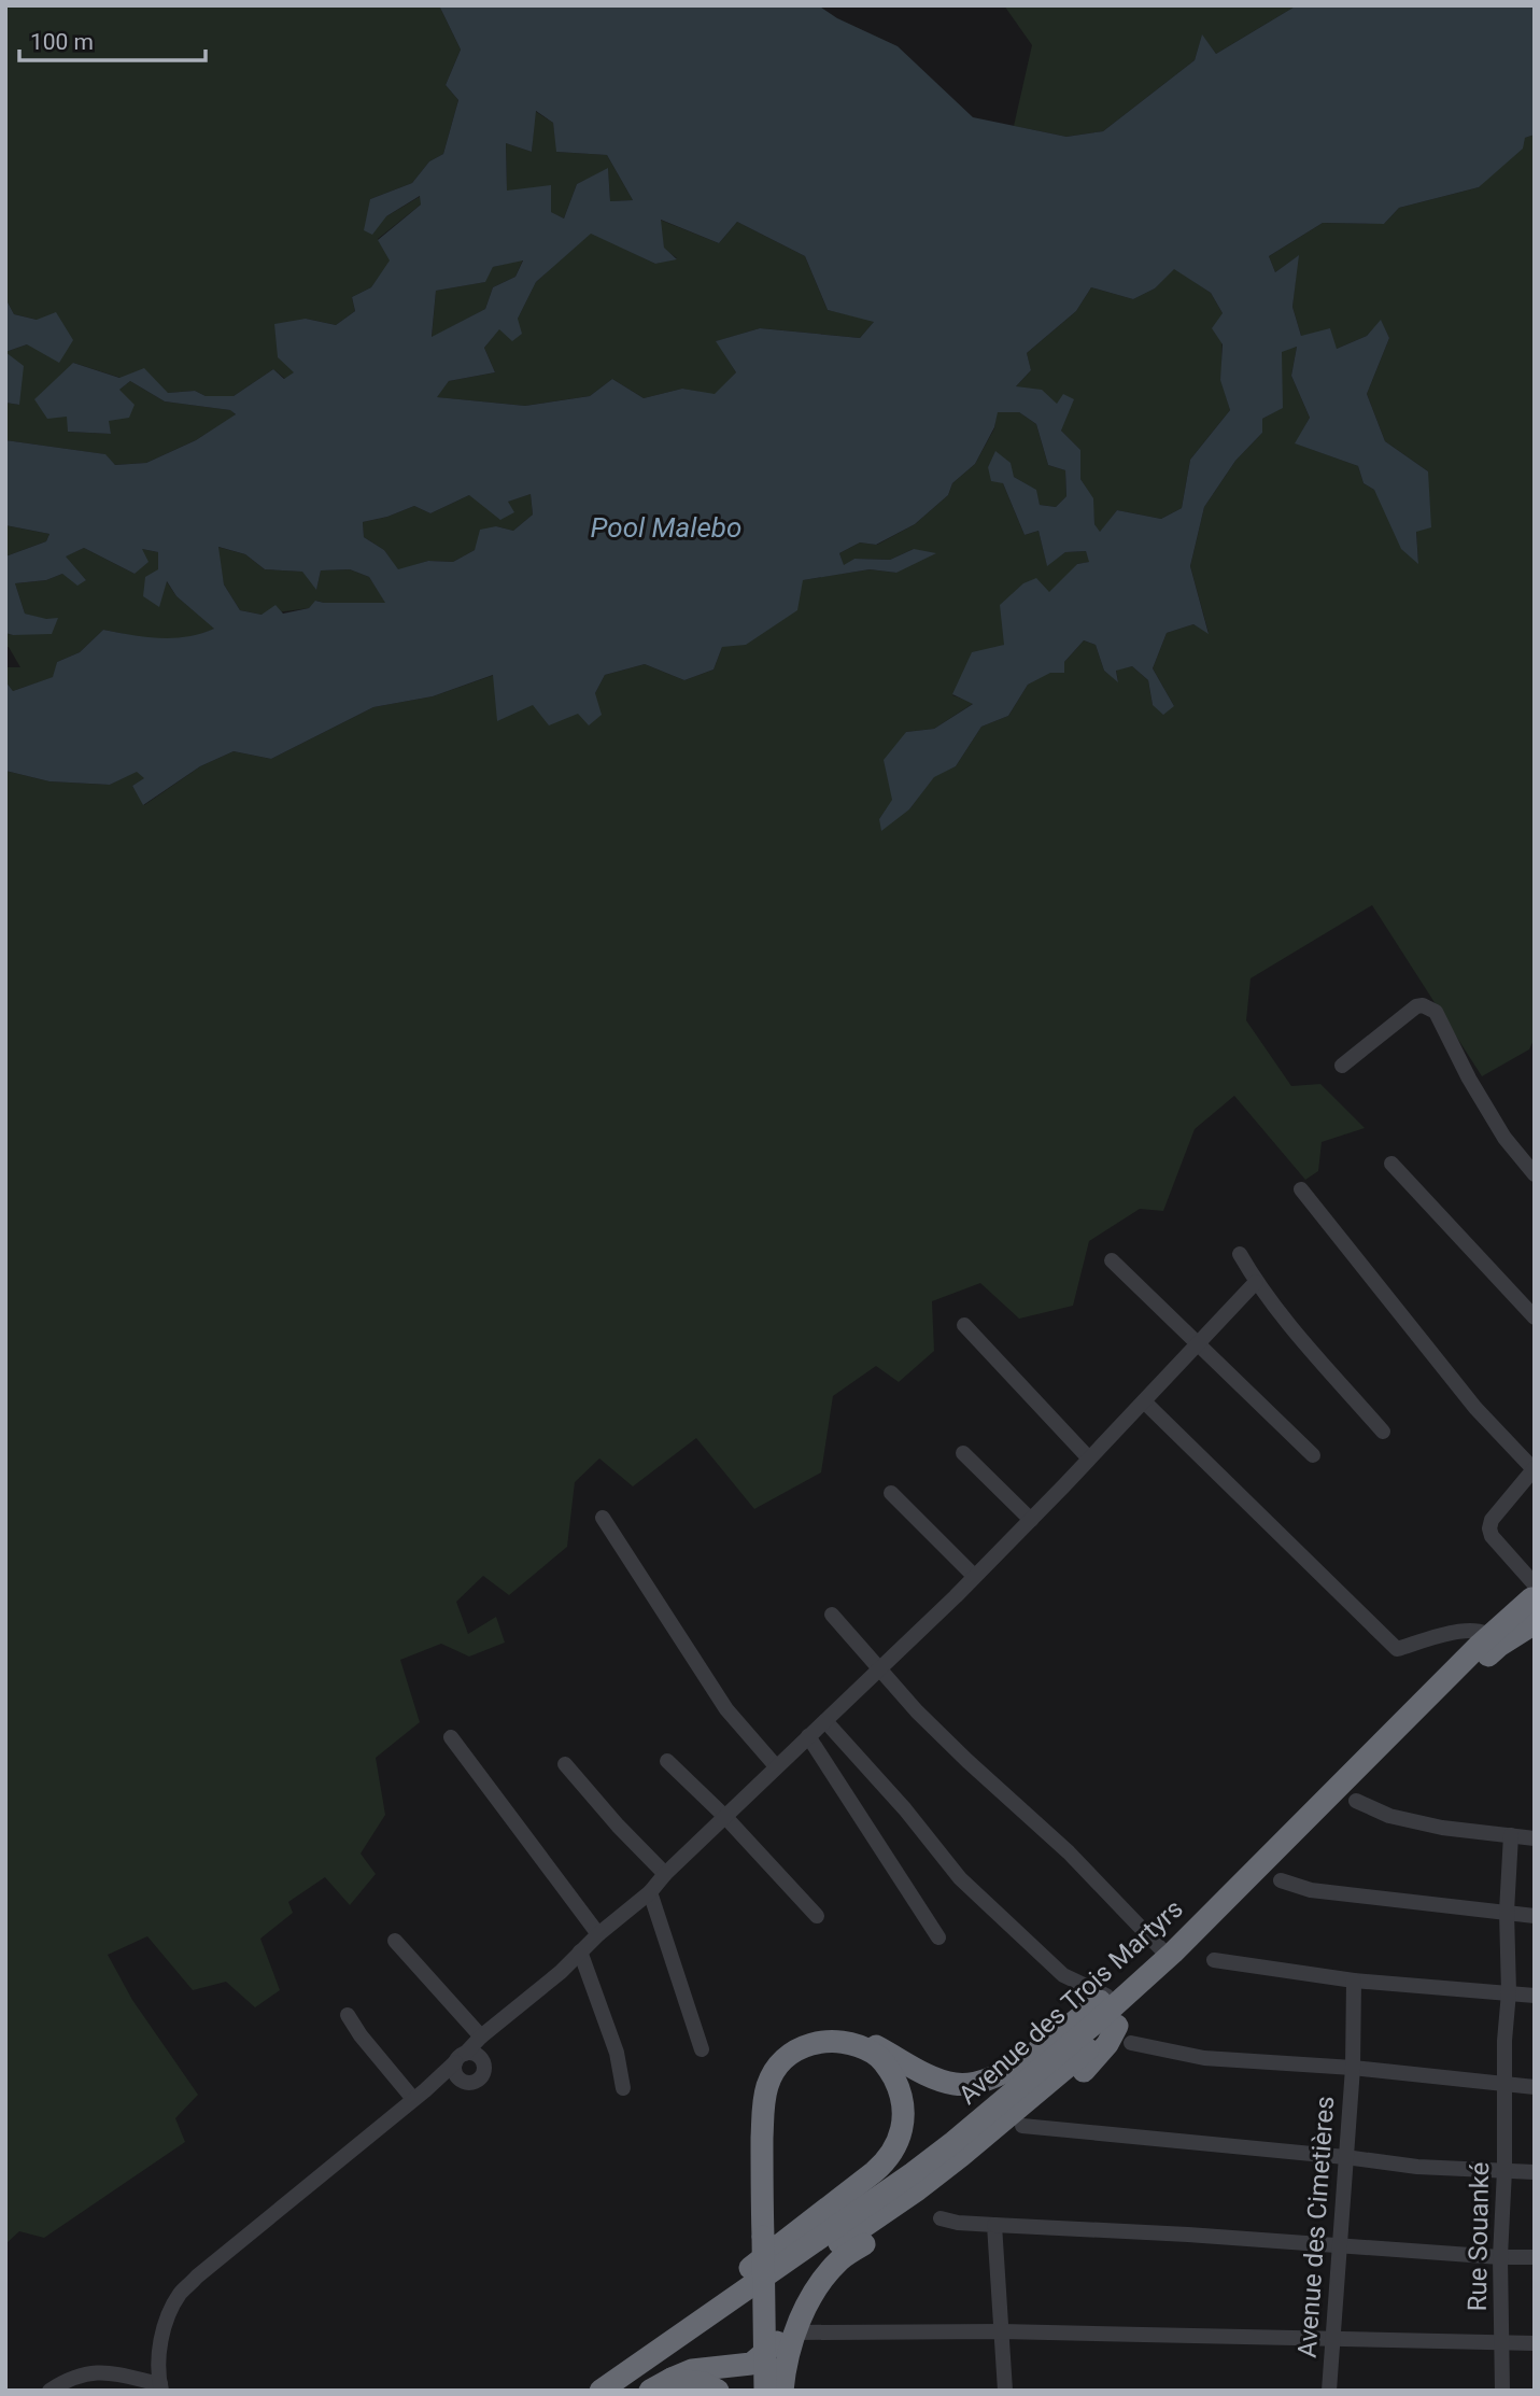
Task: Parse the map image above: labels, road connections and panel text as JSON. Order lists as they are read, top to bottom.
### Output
{
  "streets": {
    "highway": ["Avenue des Trois Martyrs"],
    "street": ["Avenue des Cimetières", "Rue Souanké"]
  },
  "crossings": [
    ["Avenue des Cimetières", "Rue Souanké"]
  ],
  "water": ["Pool Malebo"],
  "scale_bar": "100 m"
}
